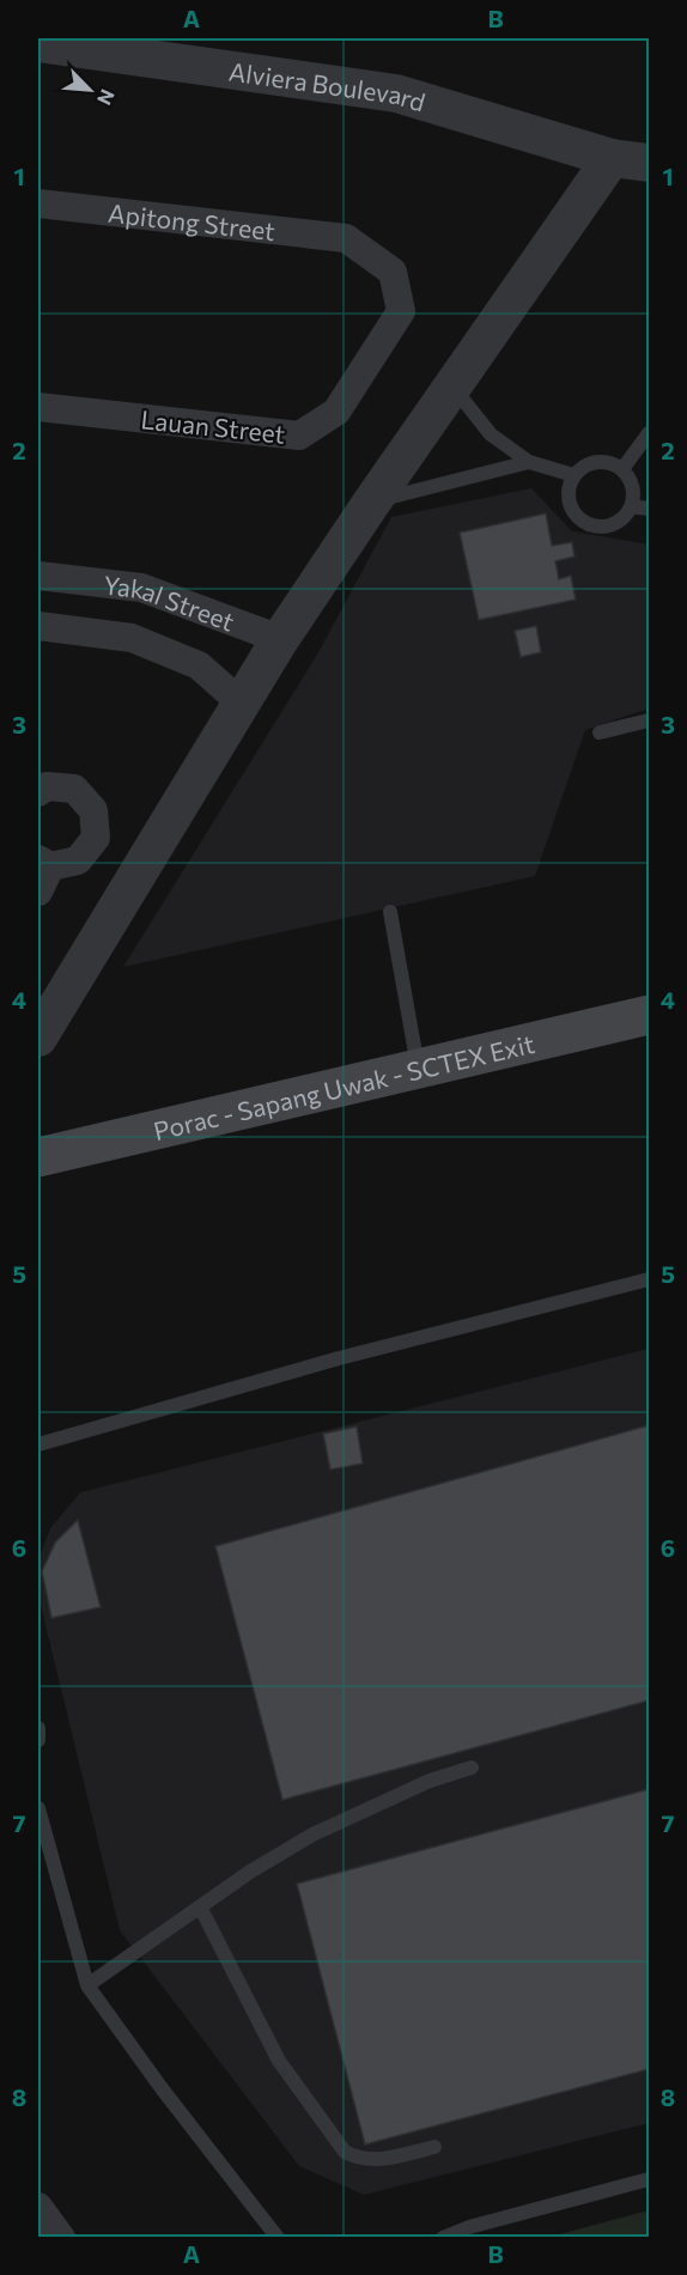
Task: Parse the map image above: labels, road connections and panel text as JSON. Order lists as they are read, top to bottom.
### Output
{
  "streets": {
    "main road": ["Porac - Sapang Uwak - SCTEX Exit"],
    "street": [
      "Alviera Boulevard",
      "Apitong Street",
      "Lauan Street",
      "Yakal Street"
    ]
  },
  "crossings": [
    ["Apitong Street", "Lauan Street"]
  ],
  "north": "bottom right",
  "grid": {
    "columns": ["A", "B"],
    "rows": [
      "1",
      "2",
      "3",
      "4",
      "5",
      "6",
      "7",
      "8"
    ]
  }
}
